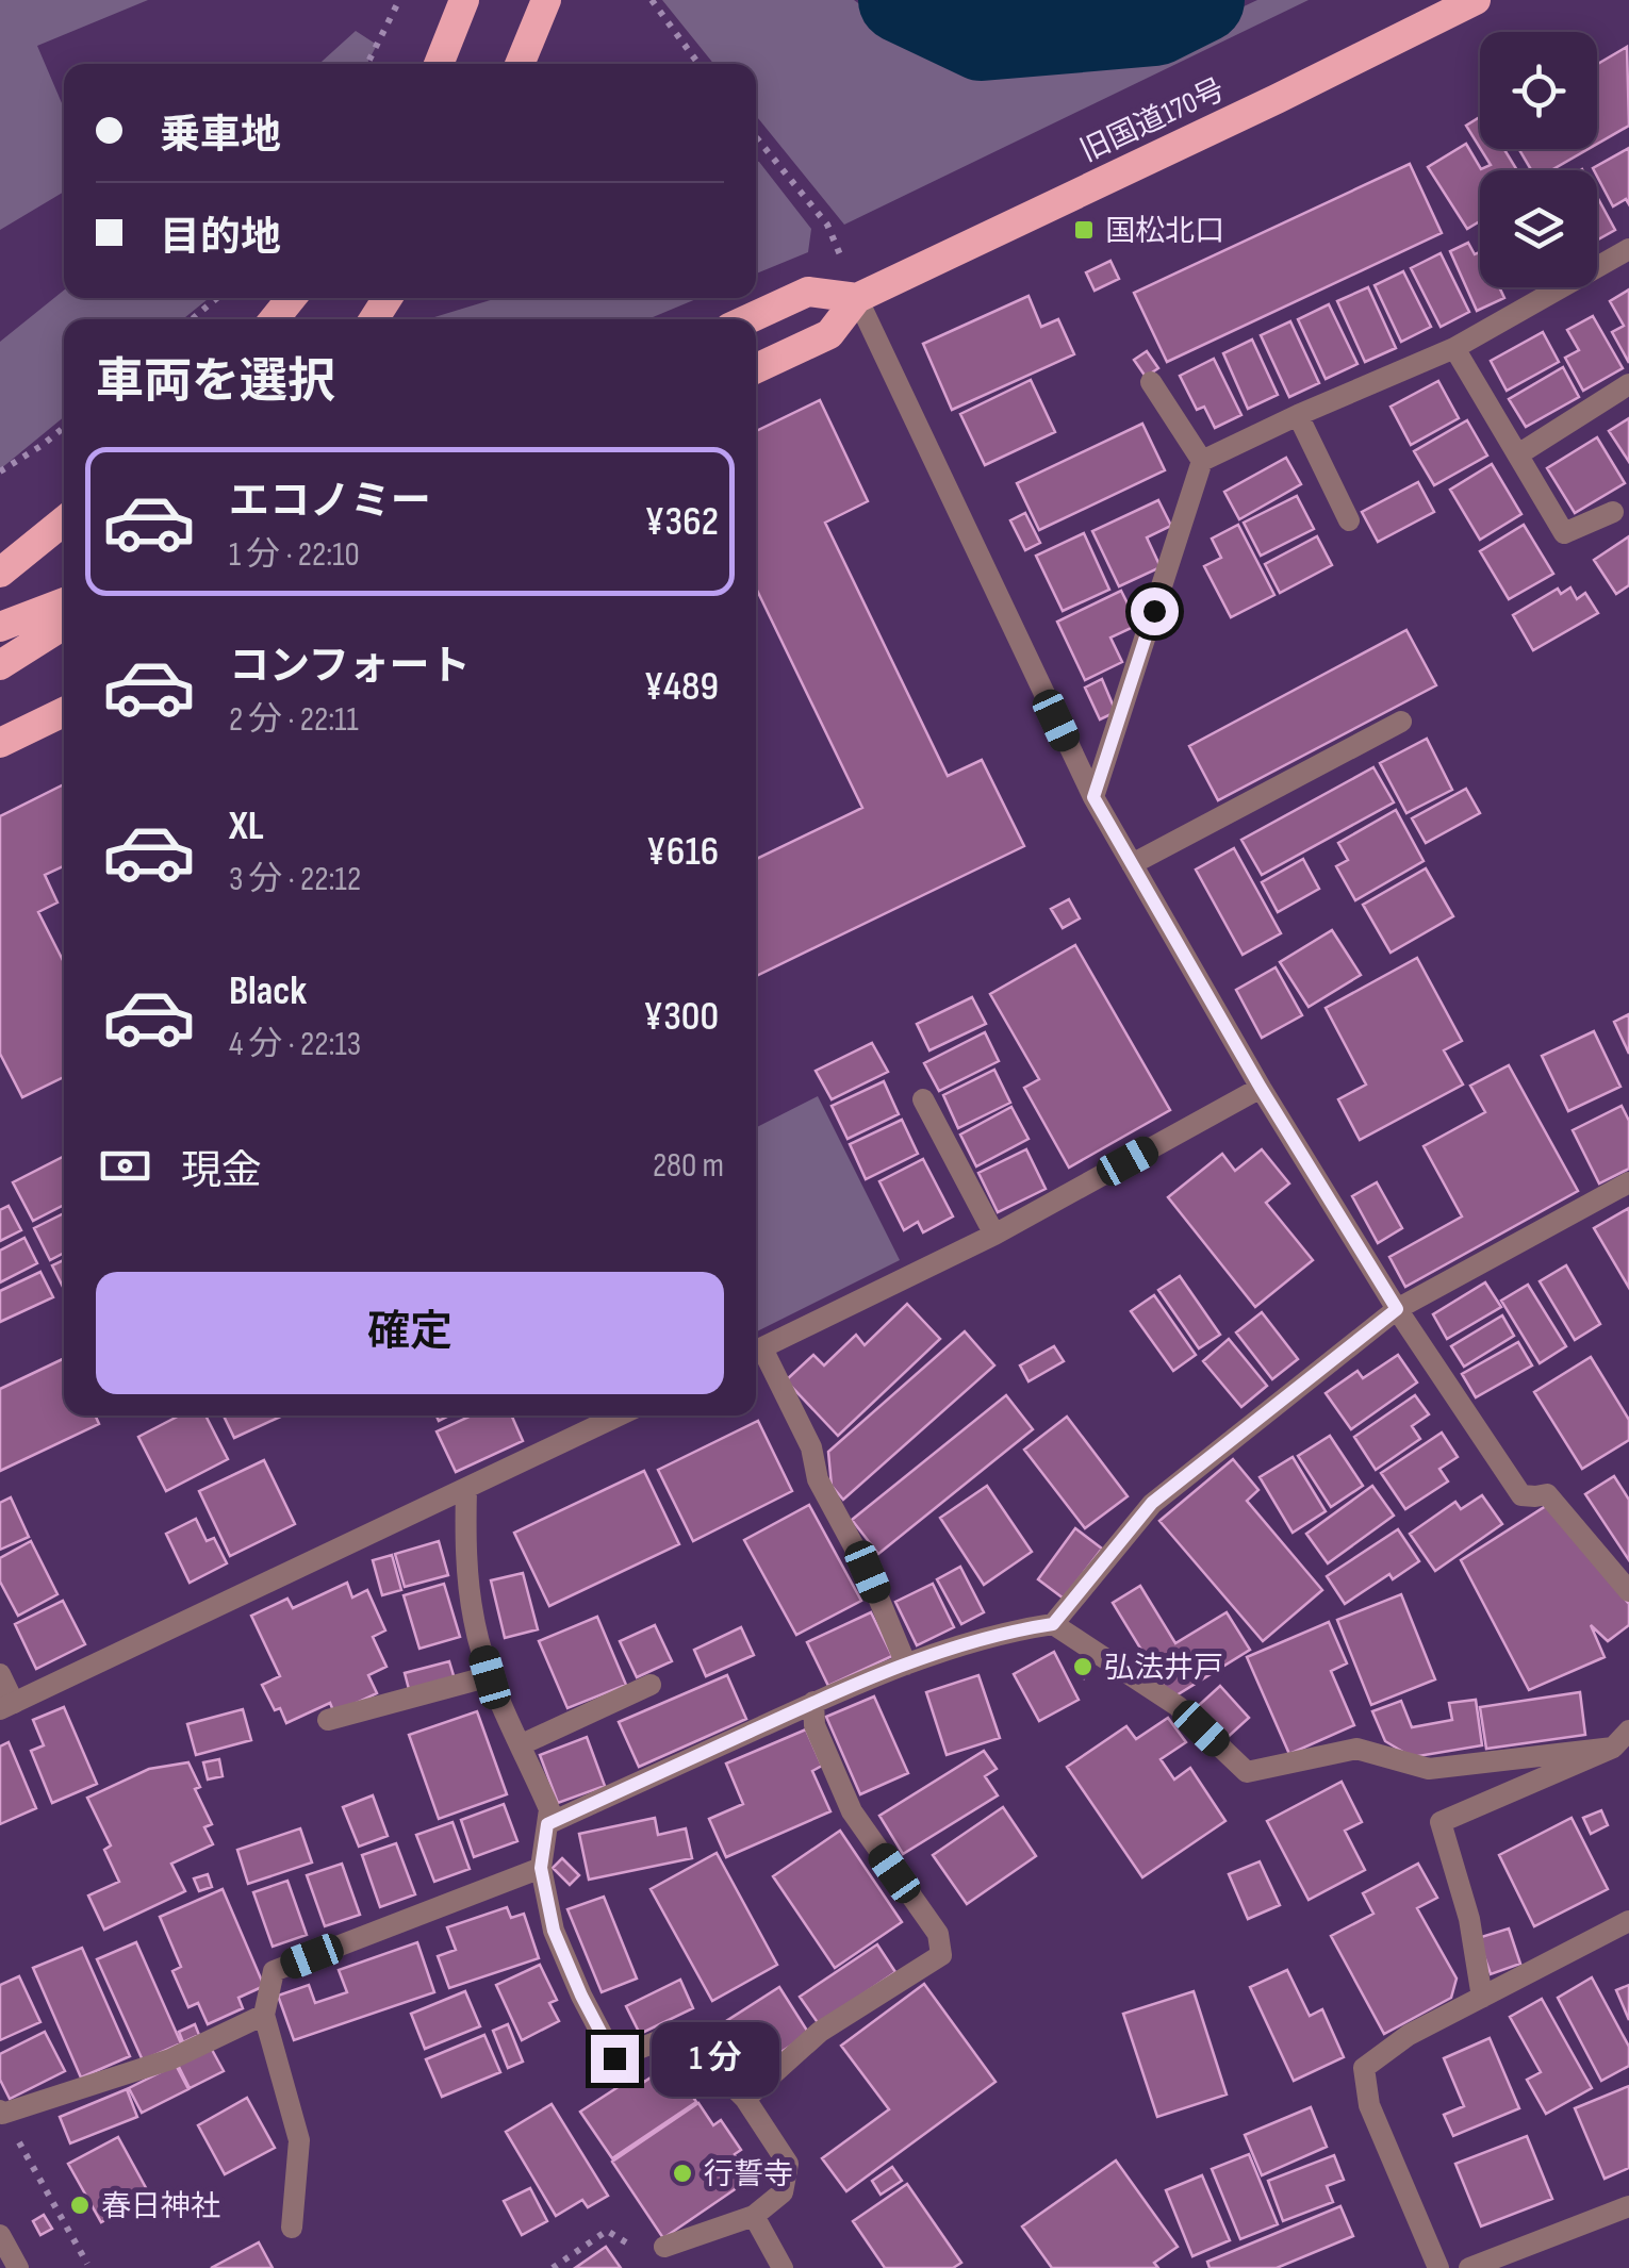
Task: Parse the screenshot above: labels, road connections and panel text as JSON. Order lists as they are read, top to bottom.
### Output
{
  "streets": {
    "highway": ["旧国道170号"]
  },
  "places": {
    "transit": ["国松北口"],
    "other": ["弘法井戸", "行誓寺", "春日神社"]
  },
  "page": {
    "banner": ["乗車地", "目的地"],
    "heading": "車両を選択",
    "list": [
      {
        "name": "エコノミー",
        "note": "1 分 · 22:10",
        "value": "¥362"
      },
      {
        "name": "コンフォート",
        "note": "2 分 · 22:11",
        "value": "¥489"
      },
      {
        "name": "XL",
        "note": "3 分 · 22:12",
        "value": "¥616"
      },
      {
        "name": "Black",
        "note": "4 分 · 22:13",
        "value": "¥300"
      }
    ],
    "pay": ["現金", "280 m"],
    "buttons": "確定",
    "bubble": "1 分"
  }
}
